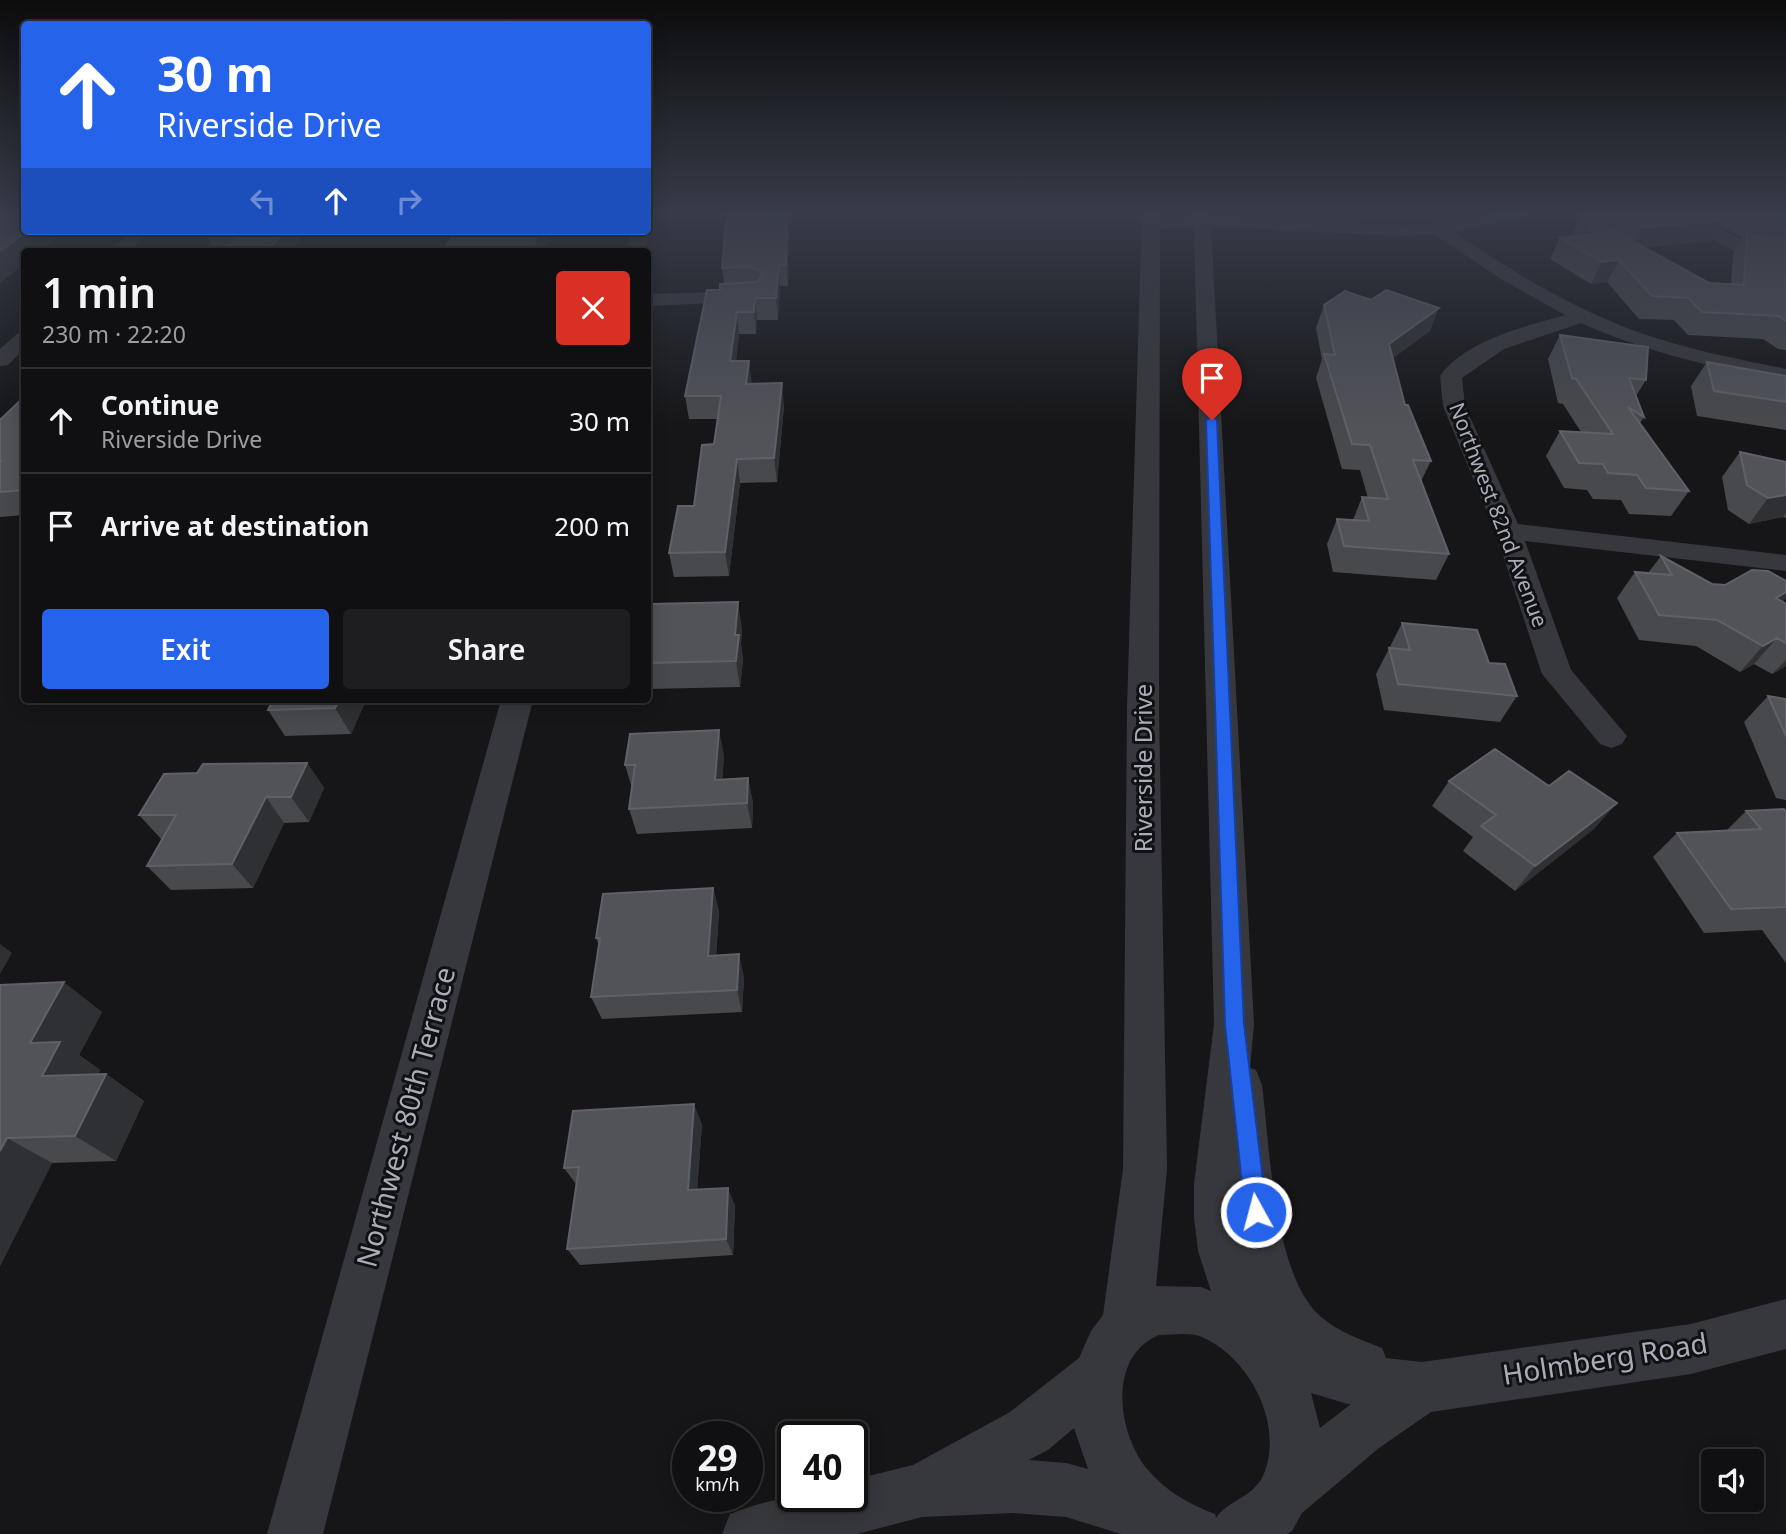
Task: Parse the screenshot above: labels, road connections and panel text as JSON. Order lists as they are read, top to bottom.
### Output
{
  "streets": {
    "street": [
      "Northwest 82nd Avenue",
      "Riverside Drive",
      "Northwest 80th Terrace",
      "Holmberg Road"
    ]
  },
  "page": {
    "turn": ["30 m", "Riverside Drive"],
    "heading": ["1 min", "230 m · 22:20"],
    "list": [
      {
        "name": "Continue",
        "note": "Riverside Drive",
        "value": "30 m"
      },
      {
        "name": "Arrive at destination",
        "value": "200 m"
      }
    ],
    "buttons": ["Exit", "Share"],
    "speed": "29 km/h",
    "limit": "40"
  }
}
